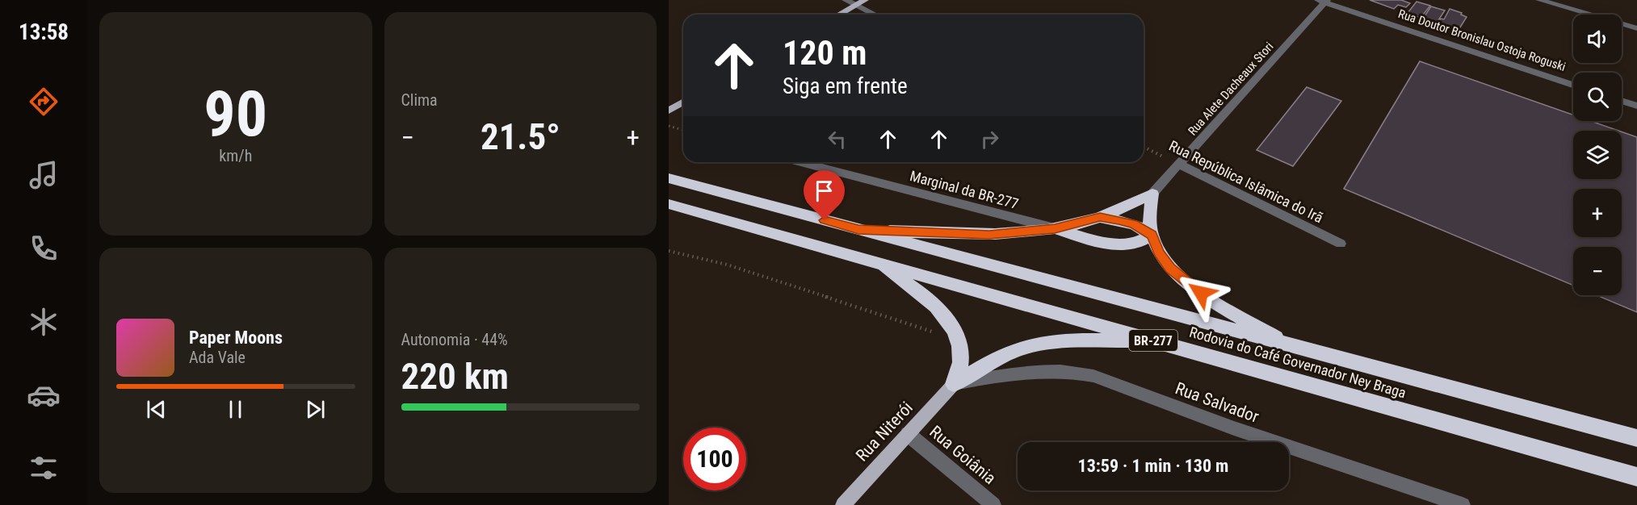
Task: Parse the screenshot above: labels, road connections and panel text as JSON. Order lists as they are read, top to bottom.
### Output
{
  "streets": {
    "highway": ["BR-277", "Rodovia do Café Governador Ney Braga"],
    "main road": ["Rua Niterói"],
    "street": [
      "Rua Doutor Bronislau Ostoja Roguski",
      "Rua Alete Dacheaux Stori",
      "Rua República Islâmica do Irã",
      "Marginal da BR-277",
      "Rua Salvador",
      "Rua Goiânia"
    ]
  },
  "crossings": [
    ["Rua Doutor Bronislau Ostoja Roguski", "Rua Alete Dacheaux Stori"],
    ["Rua Alete Dacheaux Stori", "Rua República Islâmica do Irã"],
    ["Rua Salvador", "Rua Niterói"],
    ["Rua Niterói", "Rua Goiânia"]
  ],
  "page": {
    "tabs": "13:58",
    "tile": [
      ["90", "km/h"],
      "Clima",
      ["Autonomia · 44%", "220 km"]
    ],
    "map_buttons": ["+", "−"],
    "turn": ["120 m", "Siga em frente"],
    "heat": ["−", "21.5°", "+"],
    "song": ["Paper Moons", "Ada Vale"],
    "limit": "100",
    "trip": "13:59 · 1 min · 130 m"
  }
}
